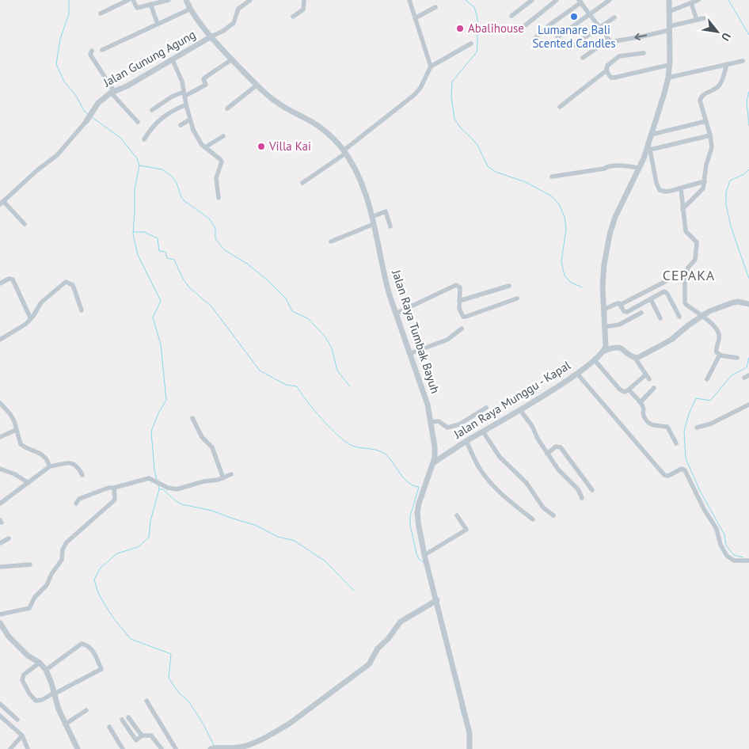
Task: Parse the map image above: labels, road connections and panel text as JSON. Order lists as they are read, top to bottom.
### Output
{
  "streets": {
    "street": ["Jalan Gunung Agung", "Jalan Raya Tumbak Bayuh", "Jalan Raya Munggu - Kapal"]
  },
  "crossings": [
    ["Jalan Gunung Agung", "Jalan Raya Tumbak Bayuh"],
    ["Jalan Raya Tumbak Bayuh", "Jalan Raya Munggu - Kapal"]
  ],
  "districts": ["CEPAKA"],
  "places": ["Lumanare Bali Scented Candles", "Abalihouse", "Villa Kai"],
  "north": "bottom right"
}
